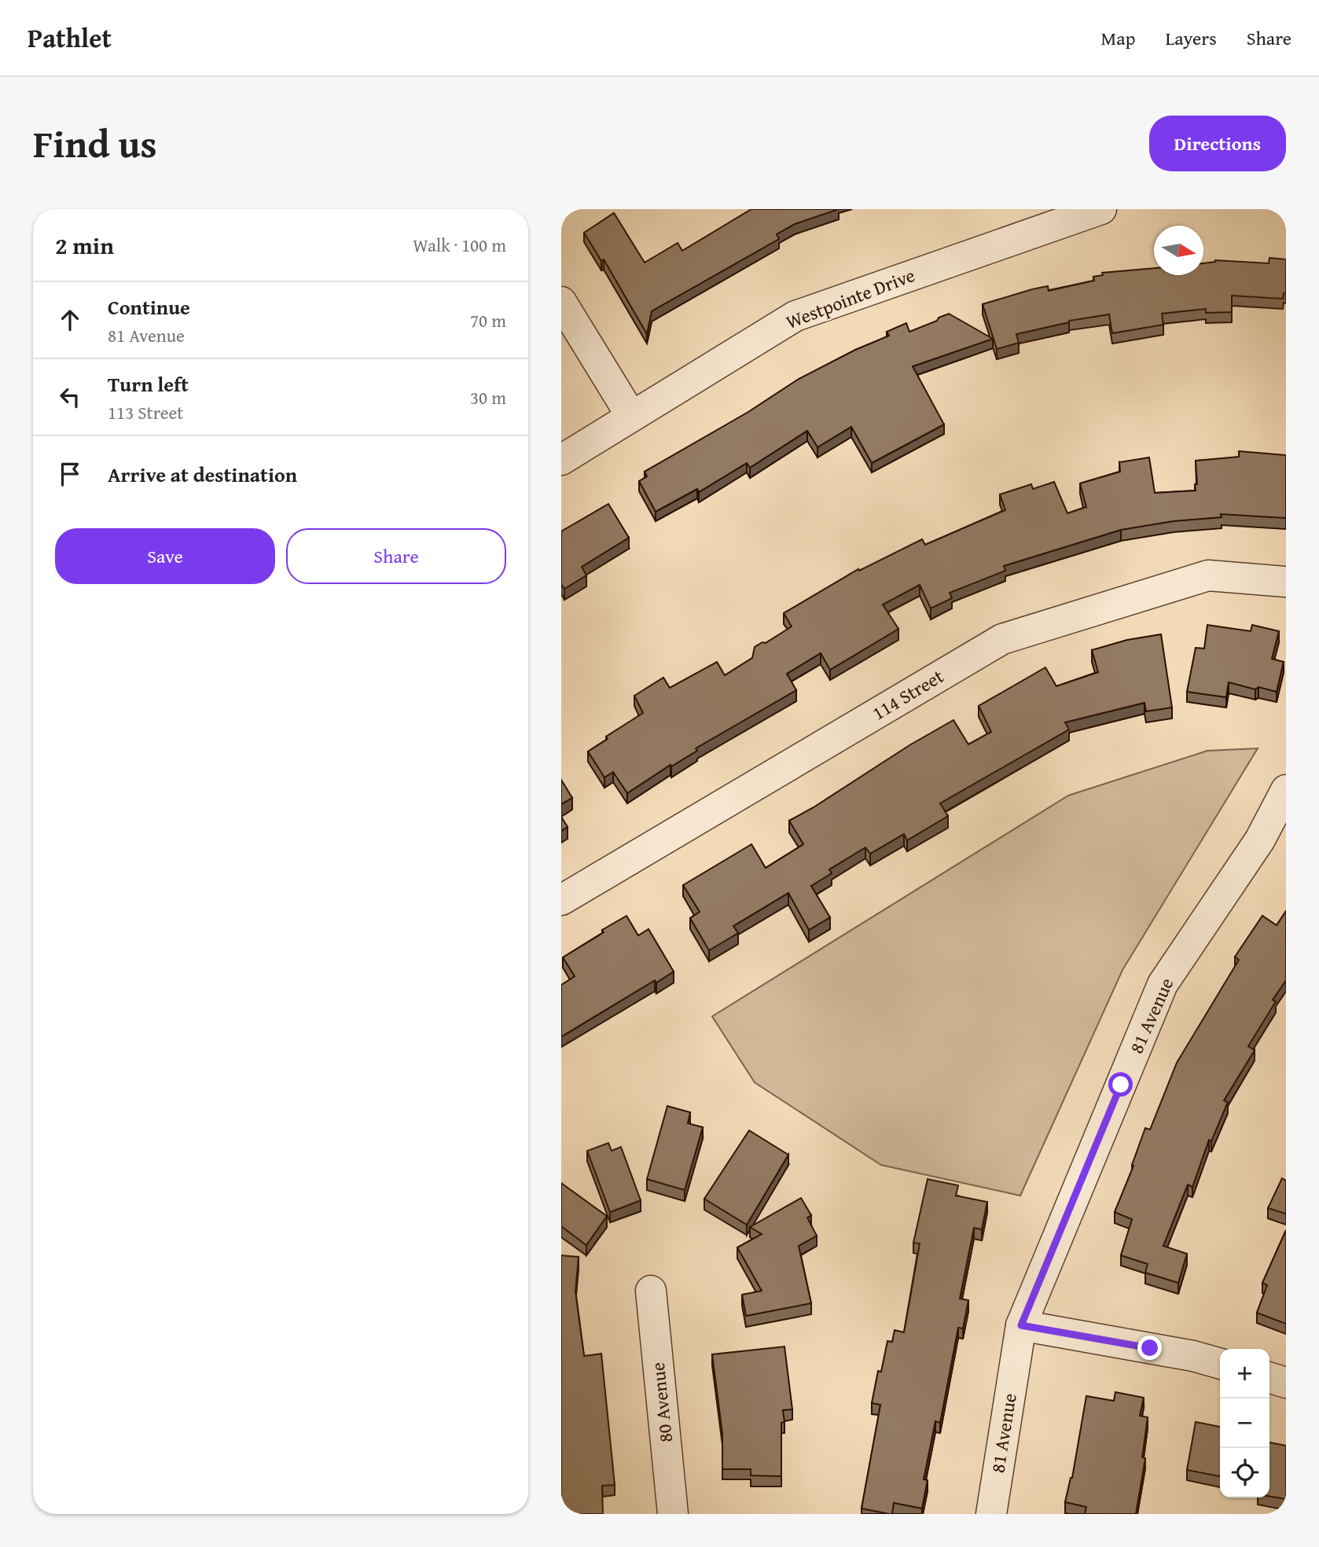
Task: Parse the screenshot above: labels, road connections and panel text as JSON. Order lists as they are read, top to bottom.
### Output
{
  "streets": {
    "street": [
      "Westpointe Drive",
      "114 Street",
      "81 Avenue",
      "80 Avenue"
    ]
  },
  "north": "right",
  "page": {
    "header": "Pathlet",
    "nav": ["Map", "Layers", "Share"],
    "title": "Find us",
    "buttons": [
      "Directions",
      ["Save", "Share"]
    ],
    "heading": ["2 min", "Walk · 100 m"],
    "list": [
      ["Continue", "81 Avenue", "70 m"],
      ["Turn left", "113 Street", "30 m"],
      "Arrive at destination"
    ],
    "map_buttons": ["+", "−"]
  }
}
